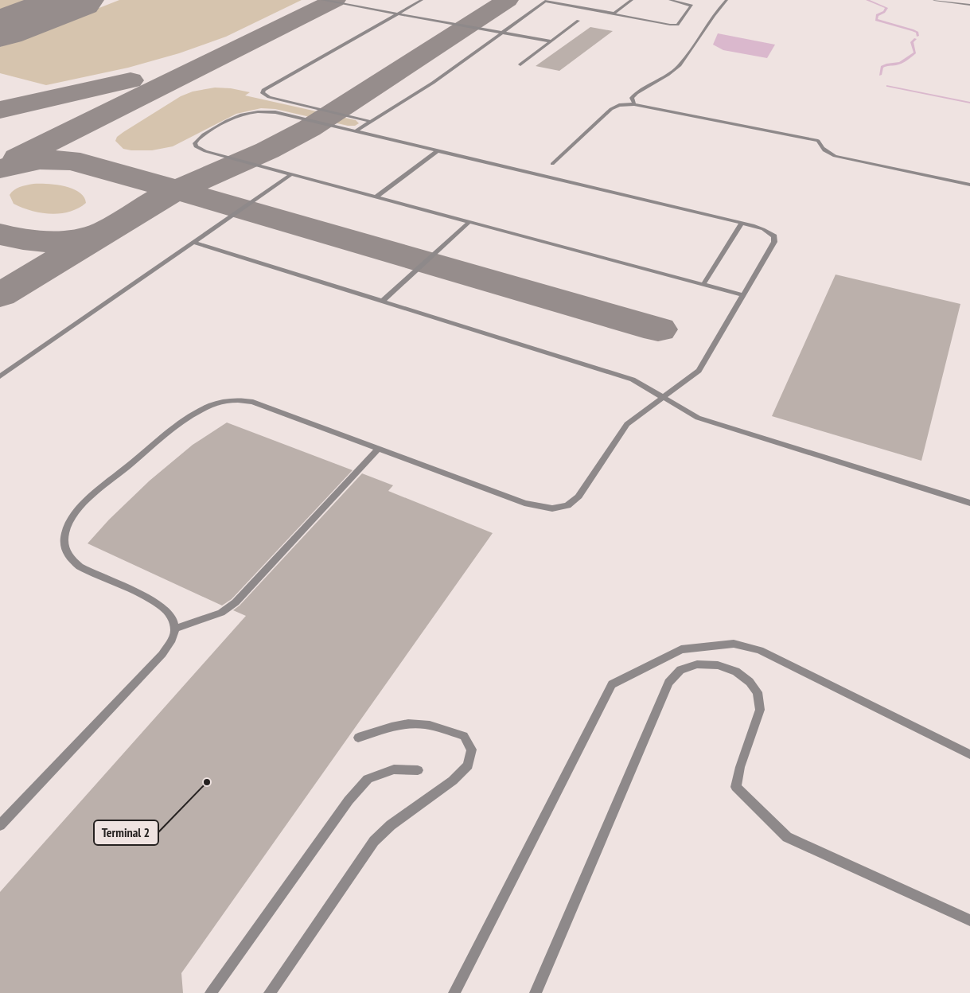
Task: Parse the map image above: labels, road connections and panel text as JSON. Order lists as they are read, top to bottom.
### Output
{
  "places": ["Terminal 2"]
}
